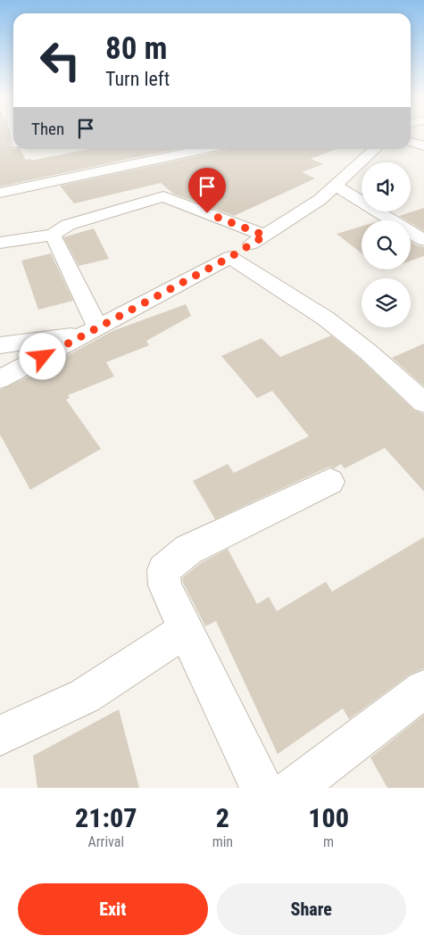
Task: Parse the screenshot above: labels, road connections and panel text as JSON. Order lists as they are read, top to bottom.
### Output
{
  "page": {
    "turn": ["80 m", "Turn left"],
    "then": "Then",
    "eta": [
      "21:07",
      "Arrival",
      "2",
      "min",
      "100",
      "m"
    ],
    "buttons": ["Exit", "Share"]
  }
}
